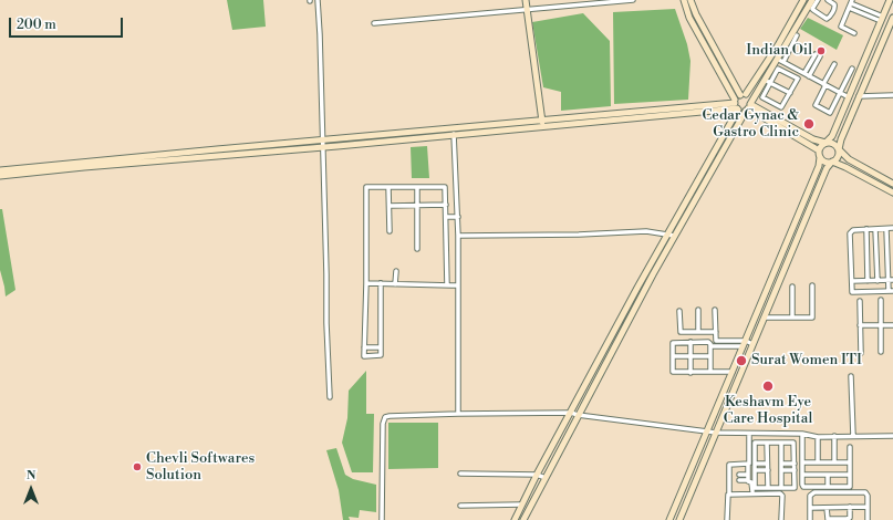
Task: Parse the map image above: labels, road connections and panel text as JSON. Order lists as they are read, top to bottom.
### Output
{
  "places": [
    "Indian Oil",
    "Cedar Gynac & Gastro Clinic",
    "Surat Women ITI",
    "Keshavm Eye Care Hospital",
    "Chevli Softwares Solution"
  ],
  "scale_bar": "200 m",
  "north": "top"
}
